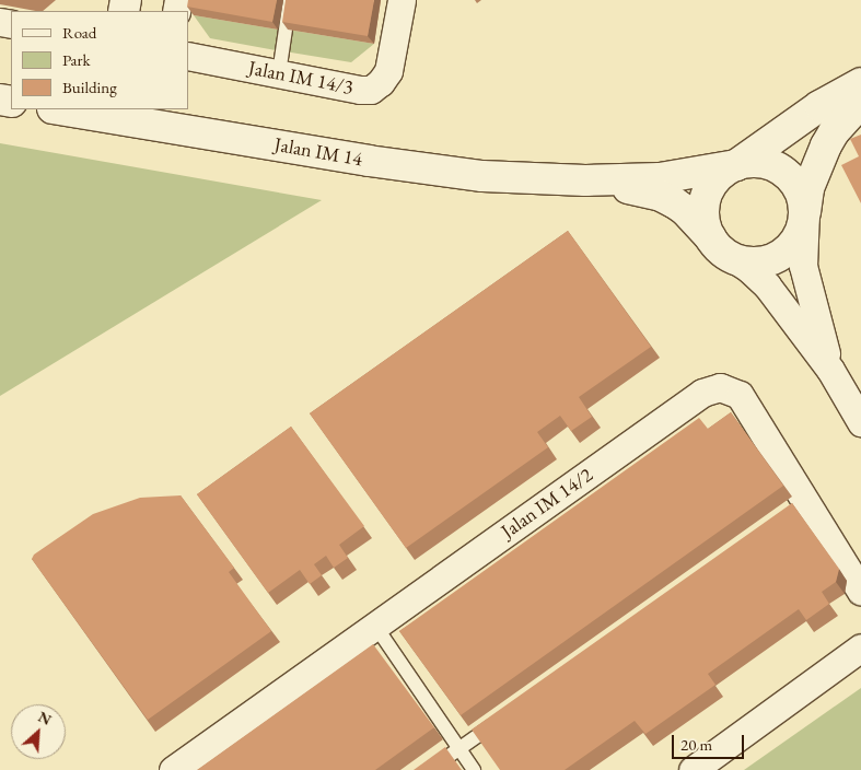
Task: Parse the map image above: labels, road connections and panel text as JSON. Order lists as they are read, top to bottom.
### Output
{
  "streets": {
    "street": ["Jalan IM 14/3", "Jalan IM 14", "Jalan IM 14/2"]
  },
  "legend": ["Road", "Park", "Building"],
  "scale_bar": "20 m",
  "north": "top right"
}
